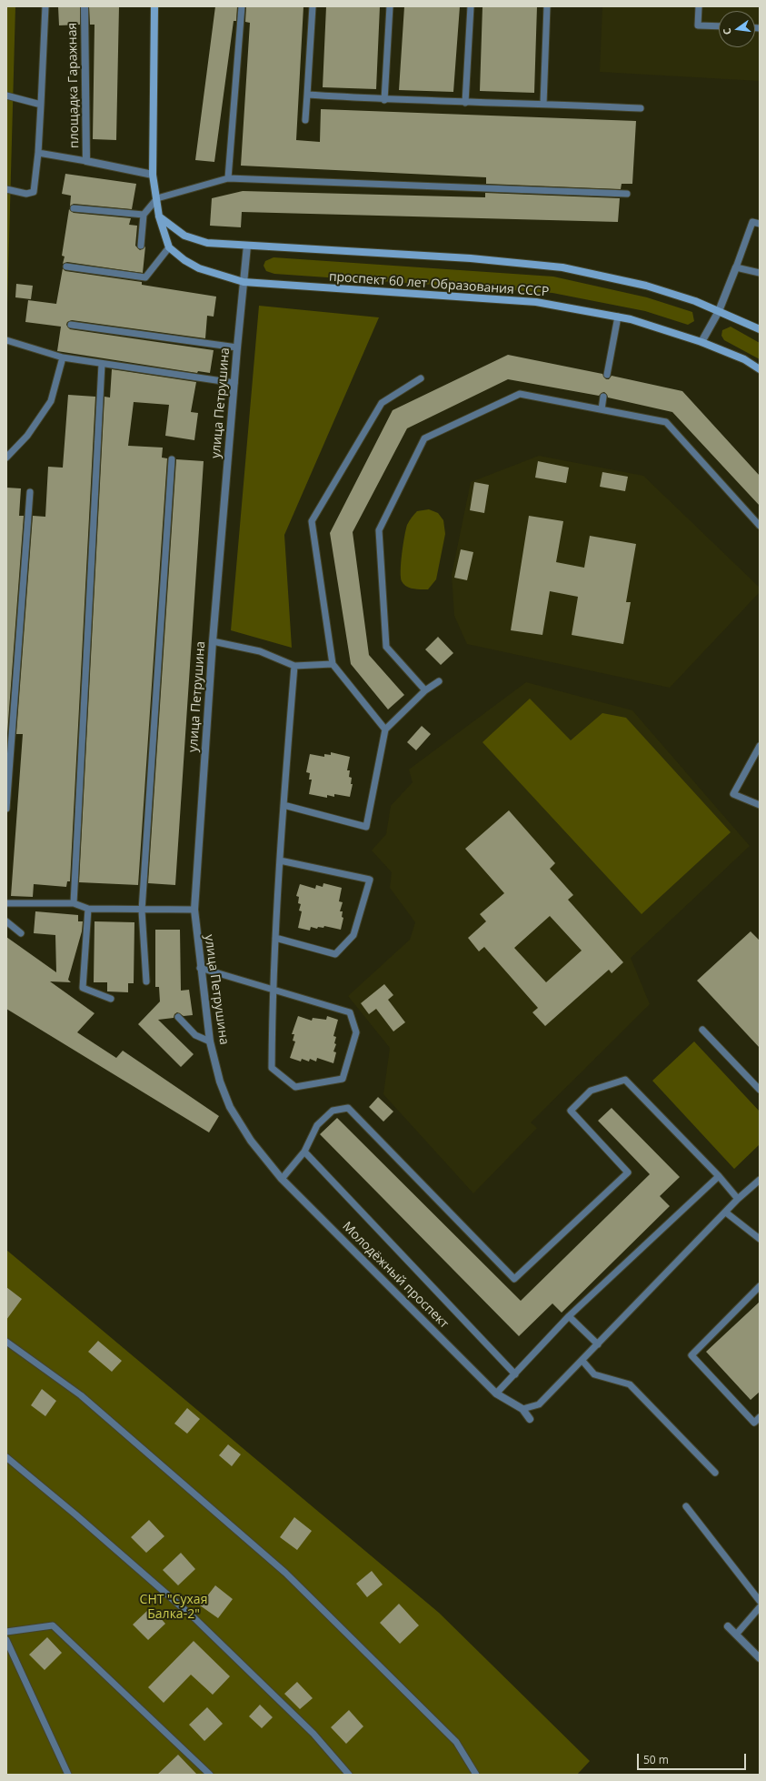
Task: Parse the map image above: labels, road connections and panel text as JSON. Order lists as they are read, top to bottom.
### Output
{
  "streets": {
    "main road": ["проспект 60 лет Образования СССР"],
    "street": ["площадка Гаражная", "улица Петрушина", "Молодёжный проспект"]
  },
  "crossings": [
    ["проспект 60 лет Образования СССР", "улица Петрушина"],
    ["улица Петрушина", "Молодёжный проспект"]
  ],
  "parks": ["СНТ \"Сухая Балка-2\""],
  "scale_bar": "50 m",
  "north": "left"
}
